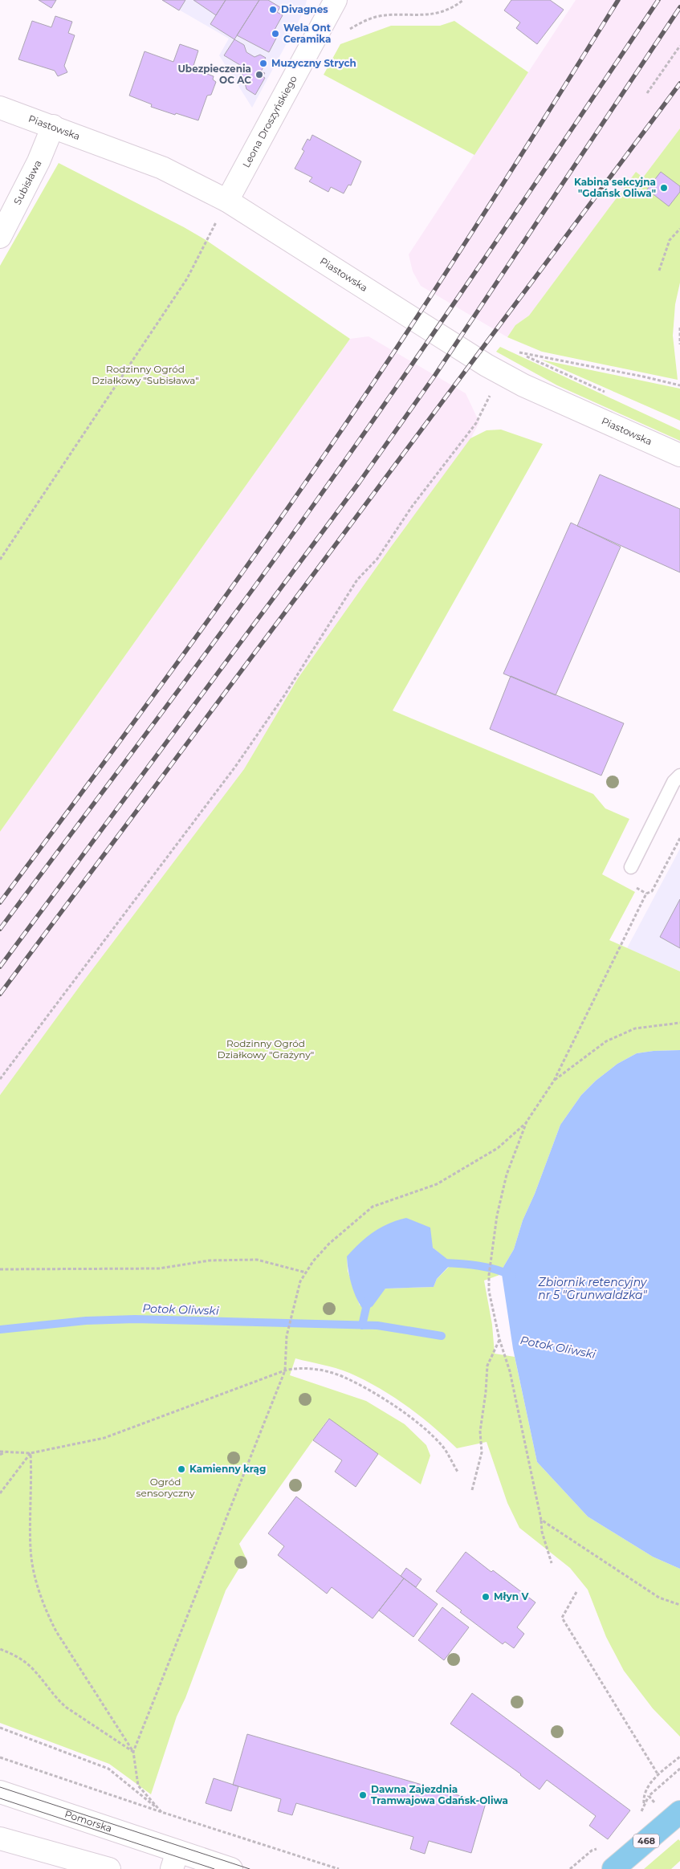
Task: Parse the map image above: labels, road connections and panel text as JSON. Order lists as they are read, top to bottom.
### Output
{
  "streets": {
    "main road": ["468"],
    "street": [
      "Leona Droszyńskiego",
      "Piastowska",
      "Subisława",
      "Pomorska"
    ]
  },
  "crossings": [
    ["Leona Droszyńskiego", "Piastowska"],
    ["Piastowska", "Subisława"]
  ],
  "water": ["Zbiornik retencyjny nr 5 \"Grunwaldzka\"", "Potok Oliwski"],
  "parks": ["Rodzinny Ogród Działkowy \"Subisława\"", "Rodzinny Ogród Działkowy \"Grażyny\"", "Ogród sensoryczny"],
  "places": [
    "Divagnes",
    "Wela Ont Ceramika",
    "Muzyczny Strych",
    "Ubezpieczenia OC AC",
    "Kabina sekcyjna \"Gdańsk Oliwa\"",
    "Kamienny krąg",
    "Młyn V",
    "Dawna Zajezdnia Tramwajowa Gdańsk-Oliwa"
  ]
}
